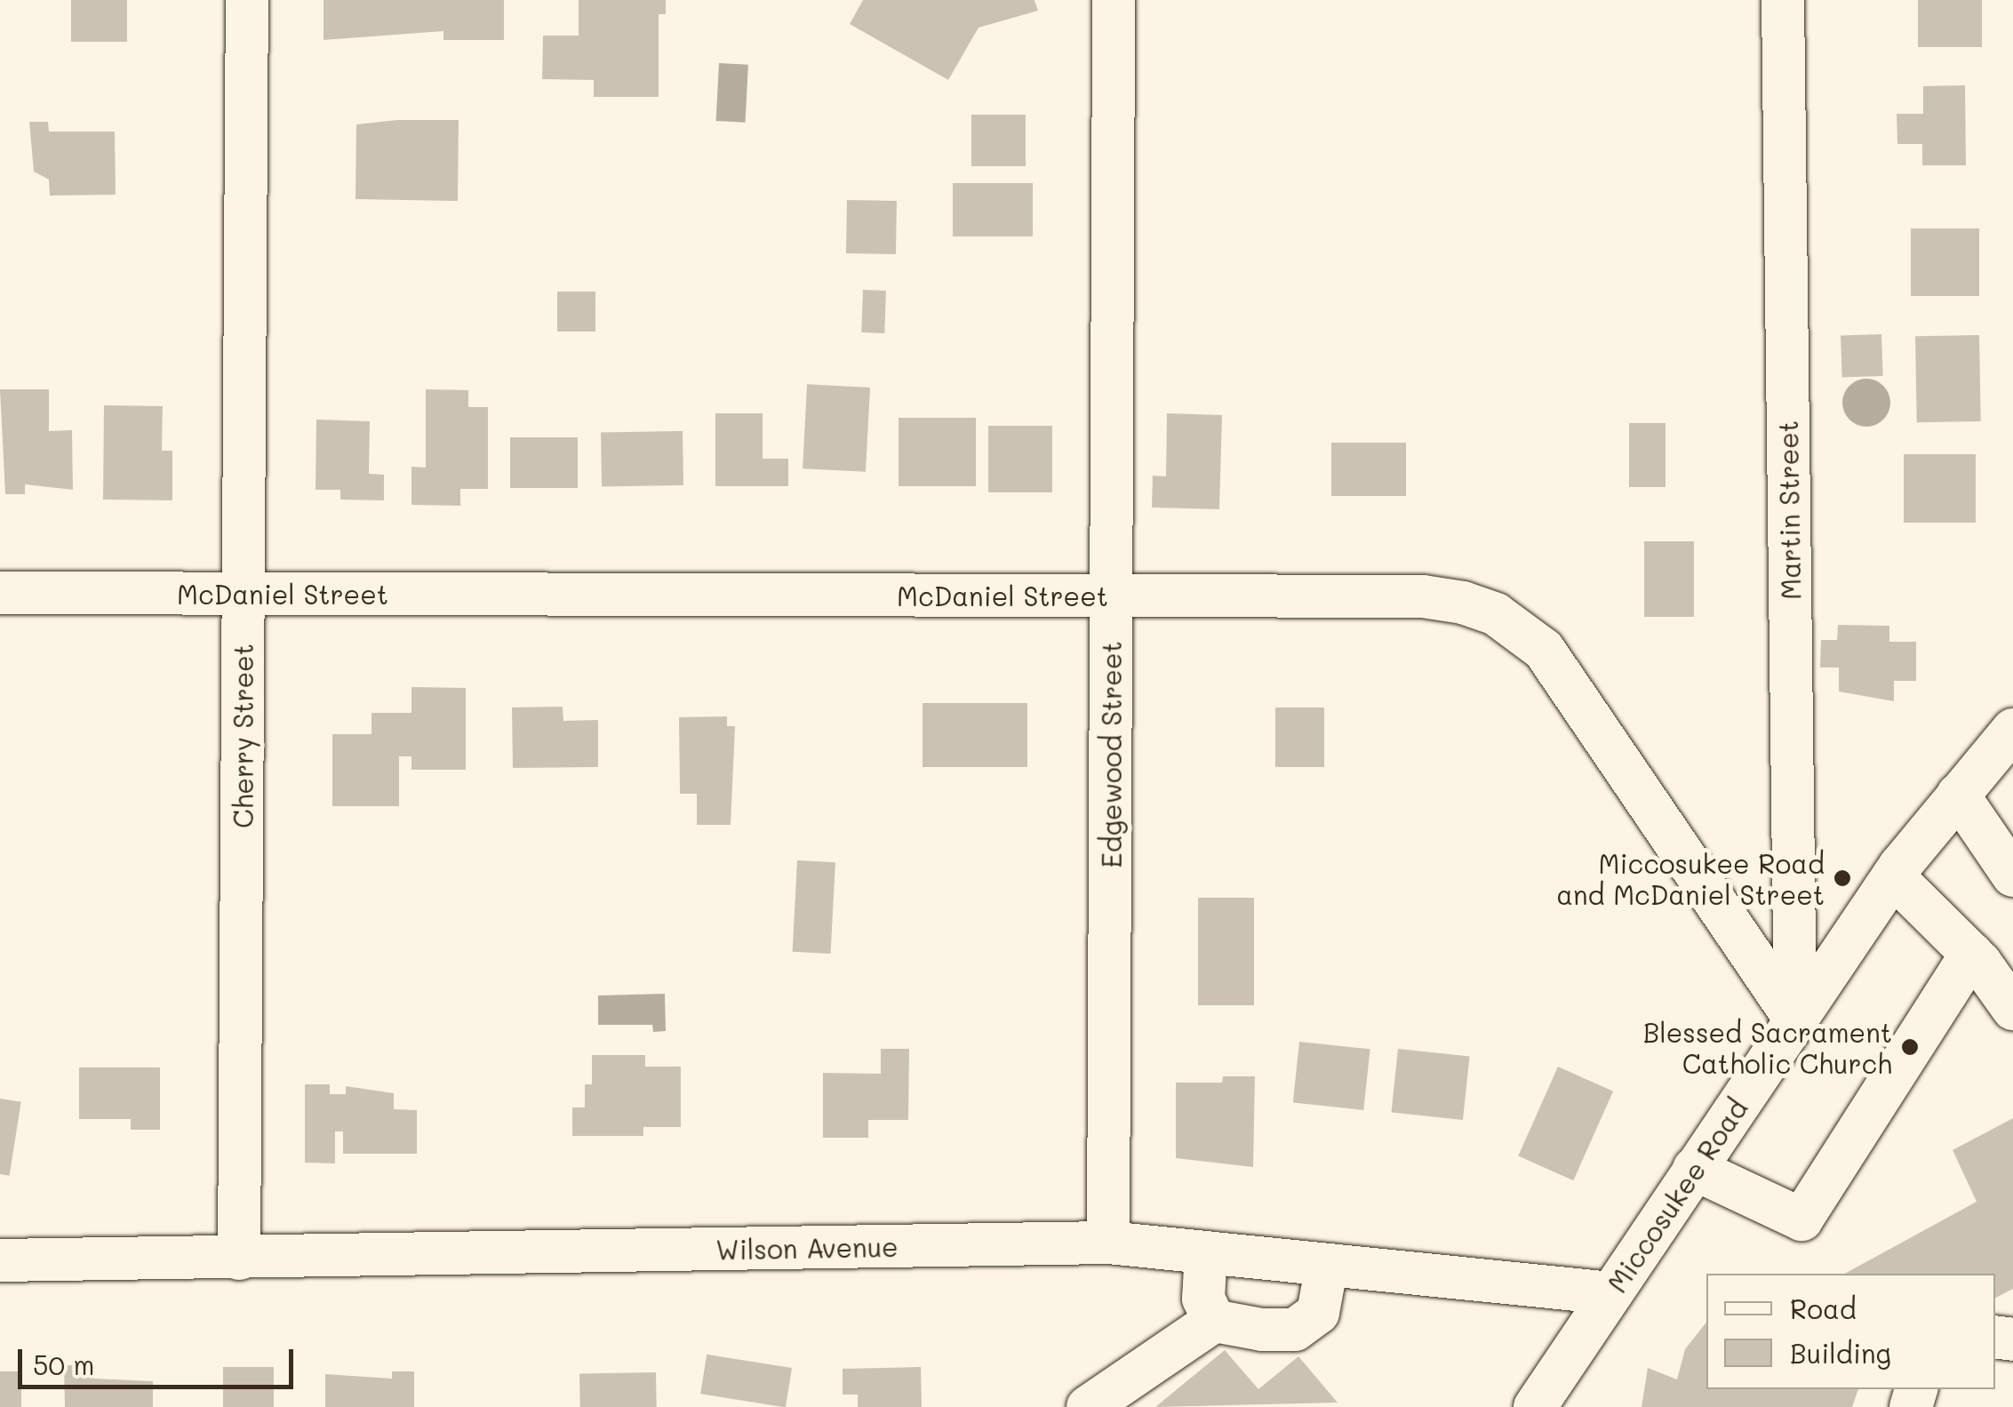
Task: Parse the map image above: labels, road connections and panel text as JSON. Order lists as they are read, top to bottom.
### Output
{
  "streets": {
    "street": [
      "Martin Street",
      "McDaniel Street",
      "Cherry Street",
      "Edgewood Street",
      "Miccosukee Road",
      "Wilson Avenue"
    ]
  },
  "crossings": [
    ["Martin Street", "McDaniel Street"],
    ["Martin Street", "Miccosukee Road"],
    ["McDaniel Street", "Cherry Street"],
    ["McDaniel Street", "Edgewood Street"],
    ["McDaniel Street", "Miccosukee Road"],
    ["Cherry Street", "Wilson Avenue"],
    ["Edgewood Street", "Wilson Avenue"],
    ["Miccosukee Road", "Wilson Avenue"]
  ],
  "places": ["Miccosukee Road and McDaniel Street", "Blessed Sacrament Catholic Church"],
  "legend": ["Road", "Building"],
  "scale_bar": "50 m"
}
